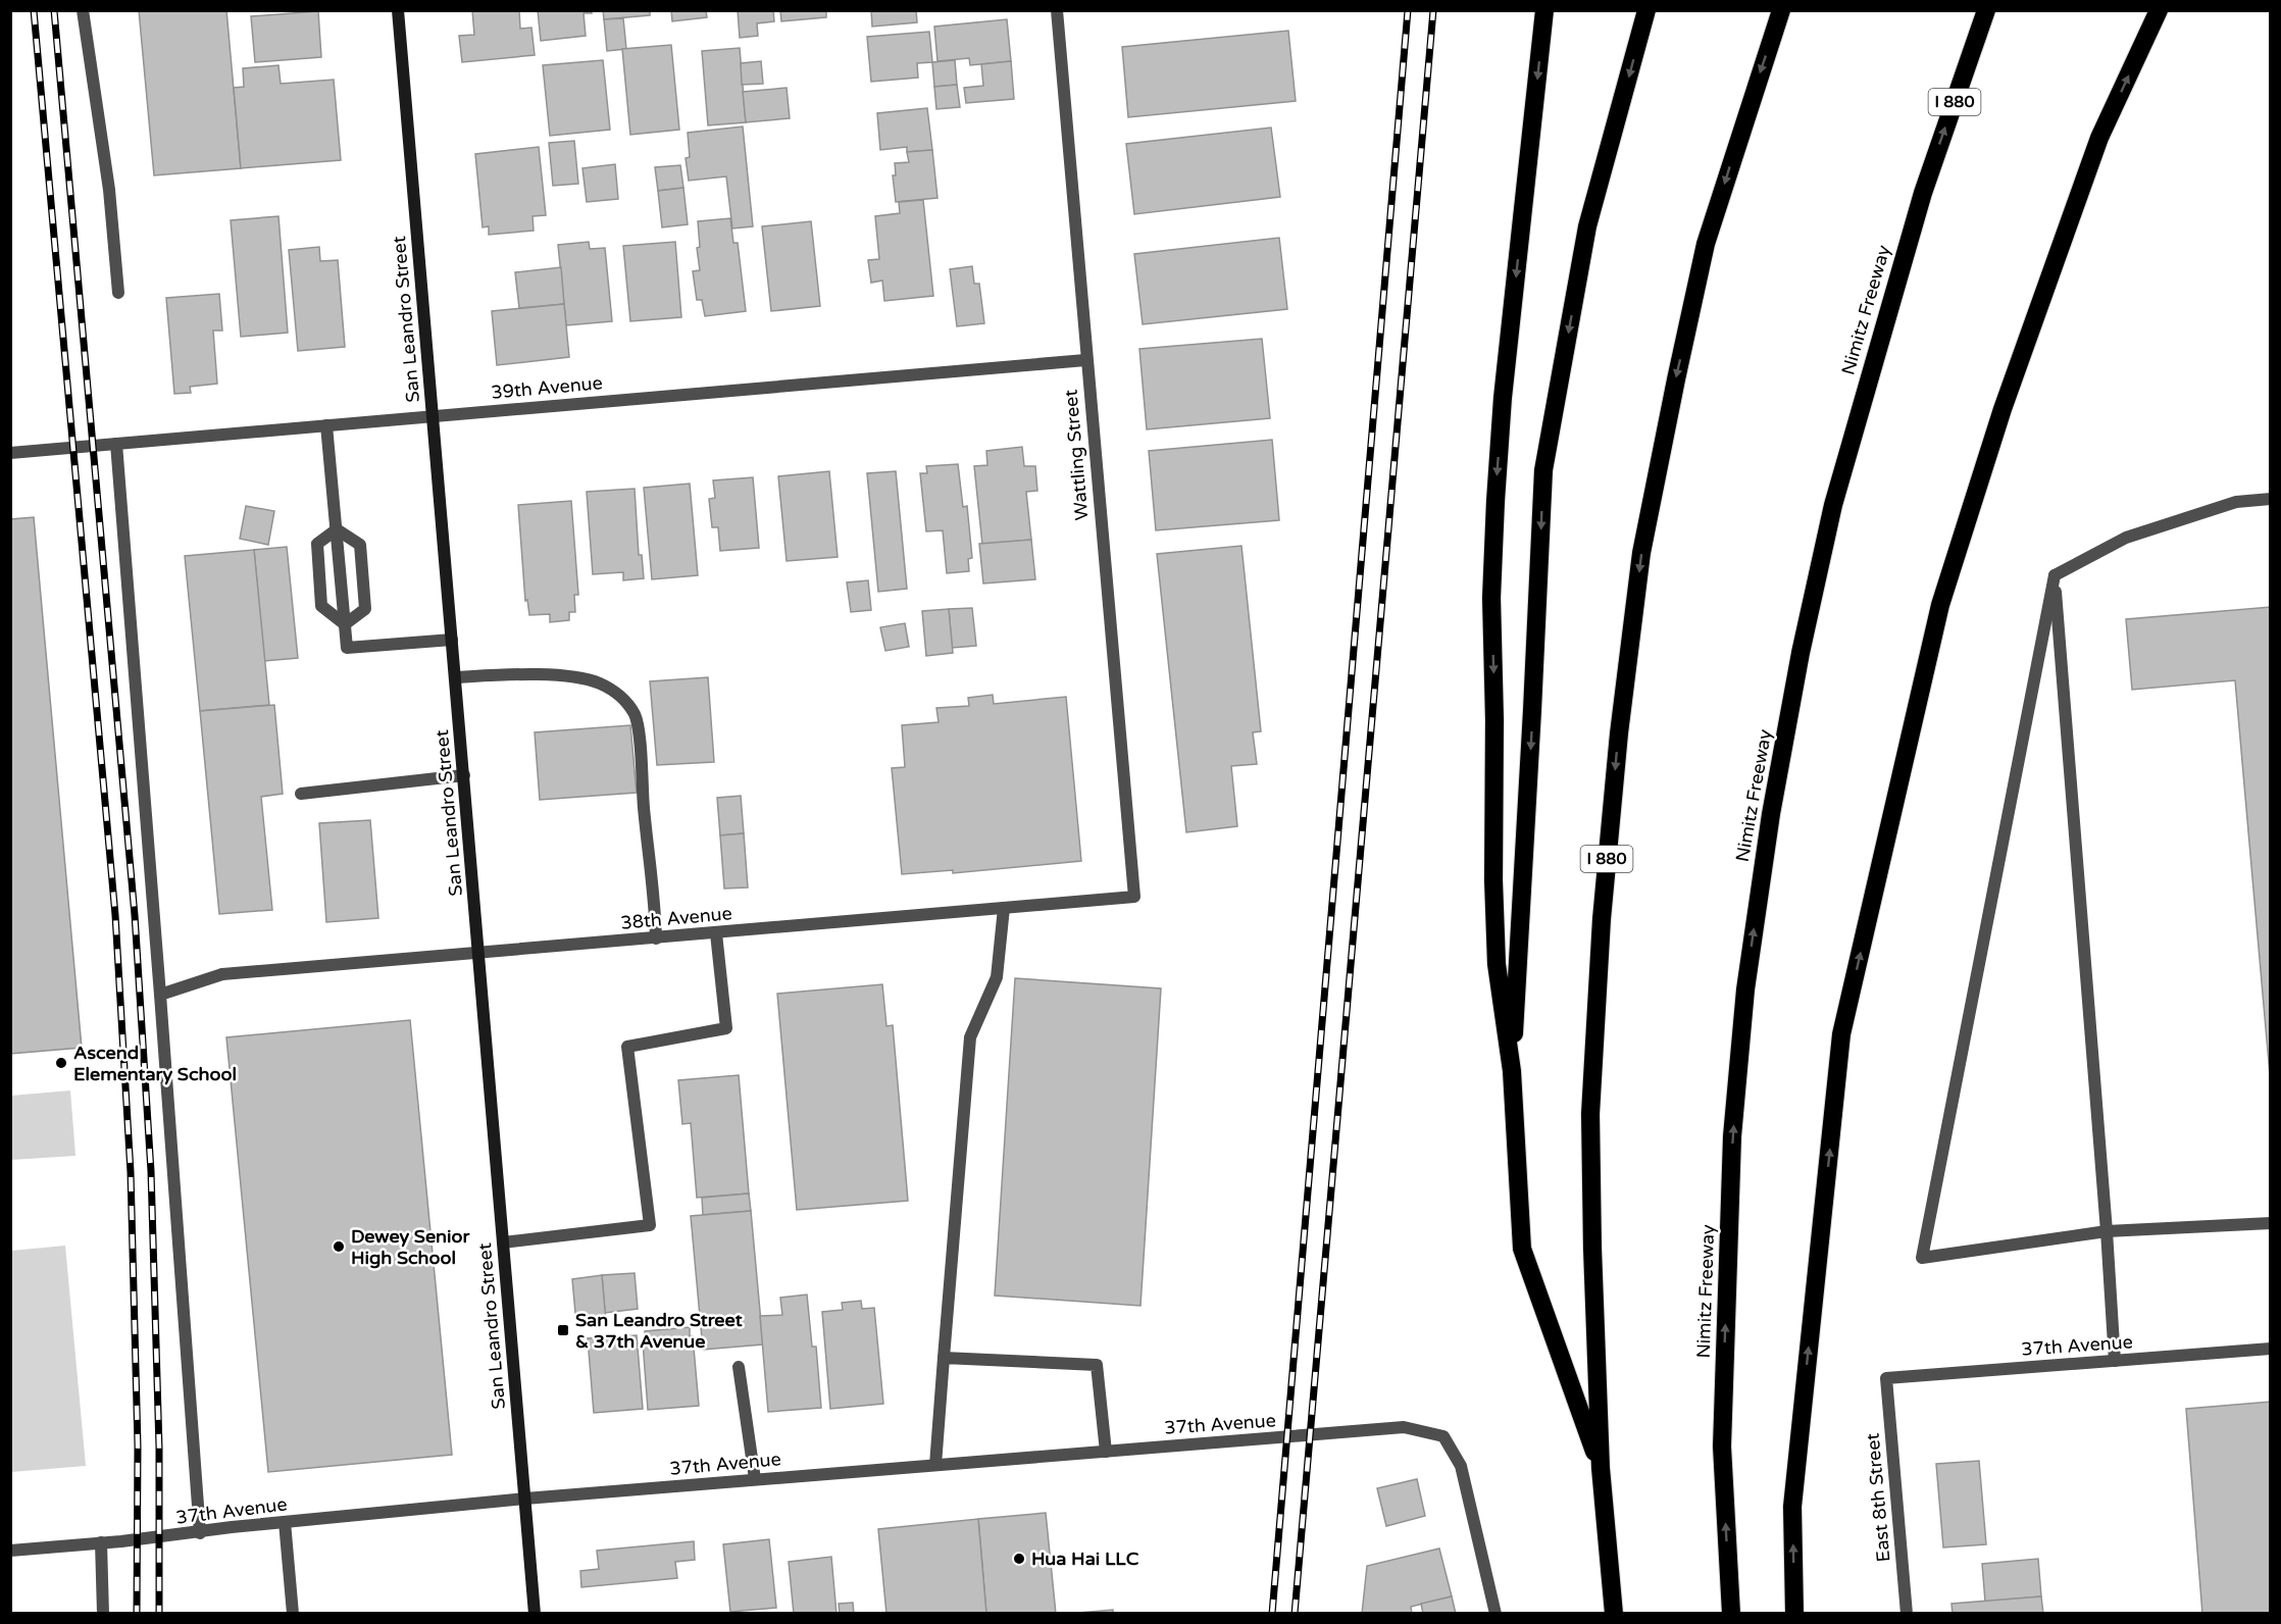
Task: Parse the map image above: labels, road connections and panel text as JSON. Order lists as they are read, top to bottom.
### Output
{
  "streets": {
    "highway": ["I 880", "Nimitz Freeway"],
    "main road": ["San Leandro Street"],
    "street": [
      "39th Avenue",
      "Wattling Street",
      "38th Avenue",
      "37th Avenue",
      "East 8th Street"
    ]
  },
  "crossings": [
    ["San Leandro Street", "39th Avenue"],
    ["San Leandro Street", "38th Avenue"],
    ["San Leandro Street", "37th Avenue"],
    ["39th Avenue", "Wattling Street"],
    ["Wattling Street", "38th Avenue"],
    ["37th Avenue", "East 8th Street"]
  ],
  "places": {
    "other": ["Ascend Elementary School", "Dewey Senior High School", "Hua Hai LLC"],
    "transit": ["San Leandro Street & 37th Avenue"]
  }
}
